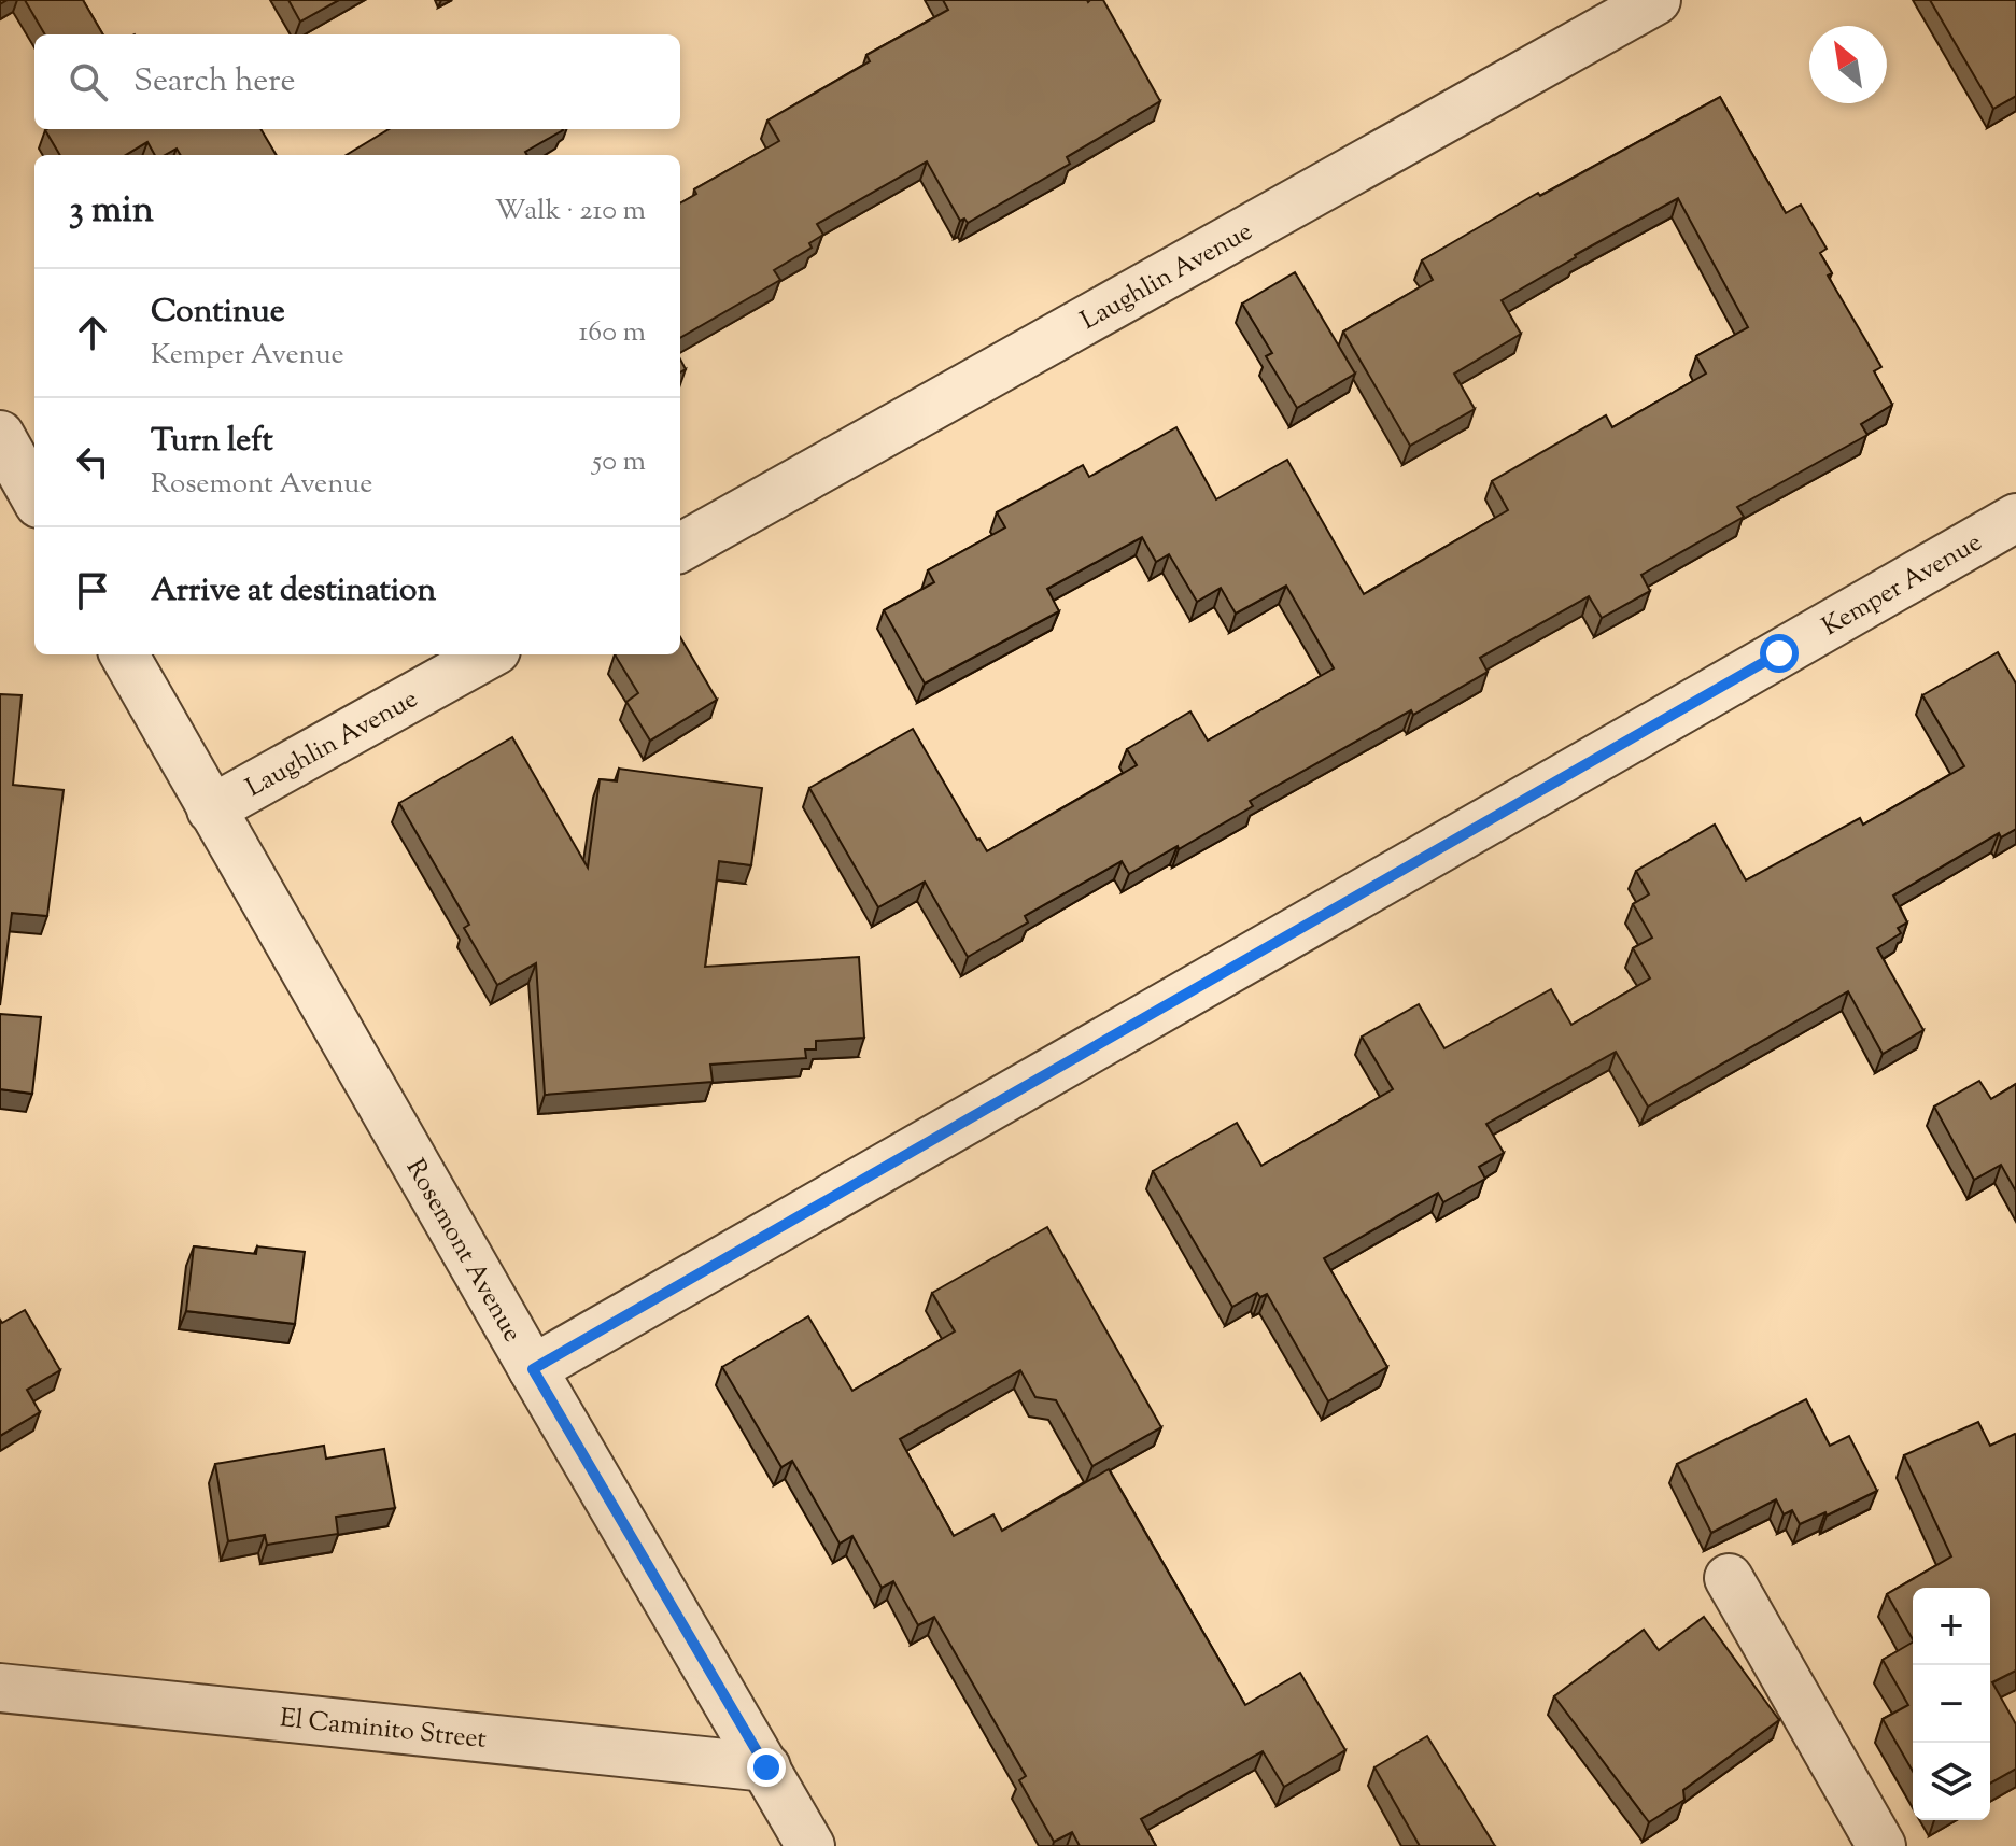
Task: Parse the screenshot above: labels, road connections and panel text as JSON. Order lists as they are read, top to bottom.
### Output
{
  "streets": {
    "street": [
      "Laughlin Avenue",
      "Kemper Avenue",
      "Rosemont Avenue",
      "El Caminito Street"
    ]
  },
  "crossings": [
    ["Laughlin Avenue", "Rosemont Avenue"],
    ["Kemper Avenue", "Rosemont Avenue"],
    ["Rosemont Avenue", "El Caminito Street"]
  ],
  "north": "top left",
  "page": {
    "search": "Search here",
    "heading": ["3 min", "Walk · 210 m"],
    "list": [
      ["Continue", "Kemper Avenue", "160 m"],
      ["Turn left", "Rosemont Avenue", "50 m"],
      "Arrive at destination"
    ],
    "map_buttons": ["+", "−"]
  }
}
